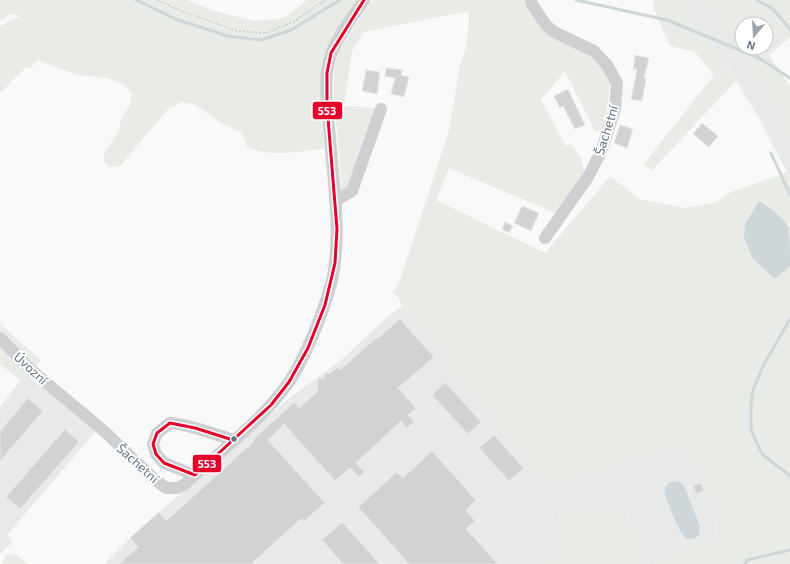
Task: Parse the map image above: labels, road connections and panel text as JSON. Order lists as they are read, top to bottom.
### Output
{
  "streets": {
    "street": ["Šachetní", "Úvozní"]
  },
  "crossings": [
    ["Šachetní", "Úvozní"]
  ],
  "lines": ["transit line 553"],
  "north": "bottom"
}
